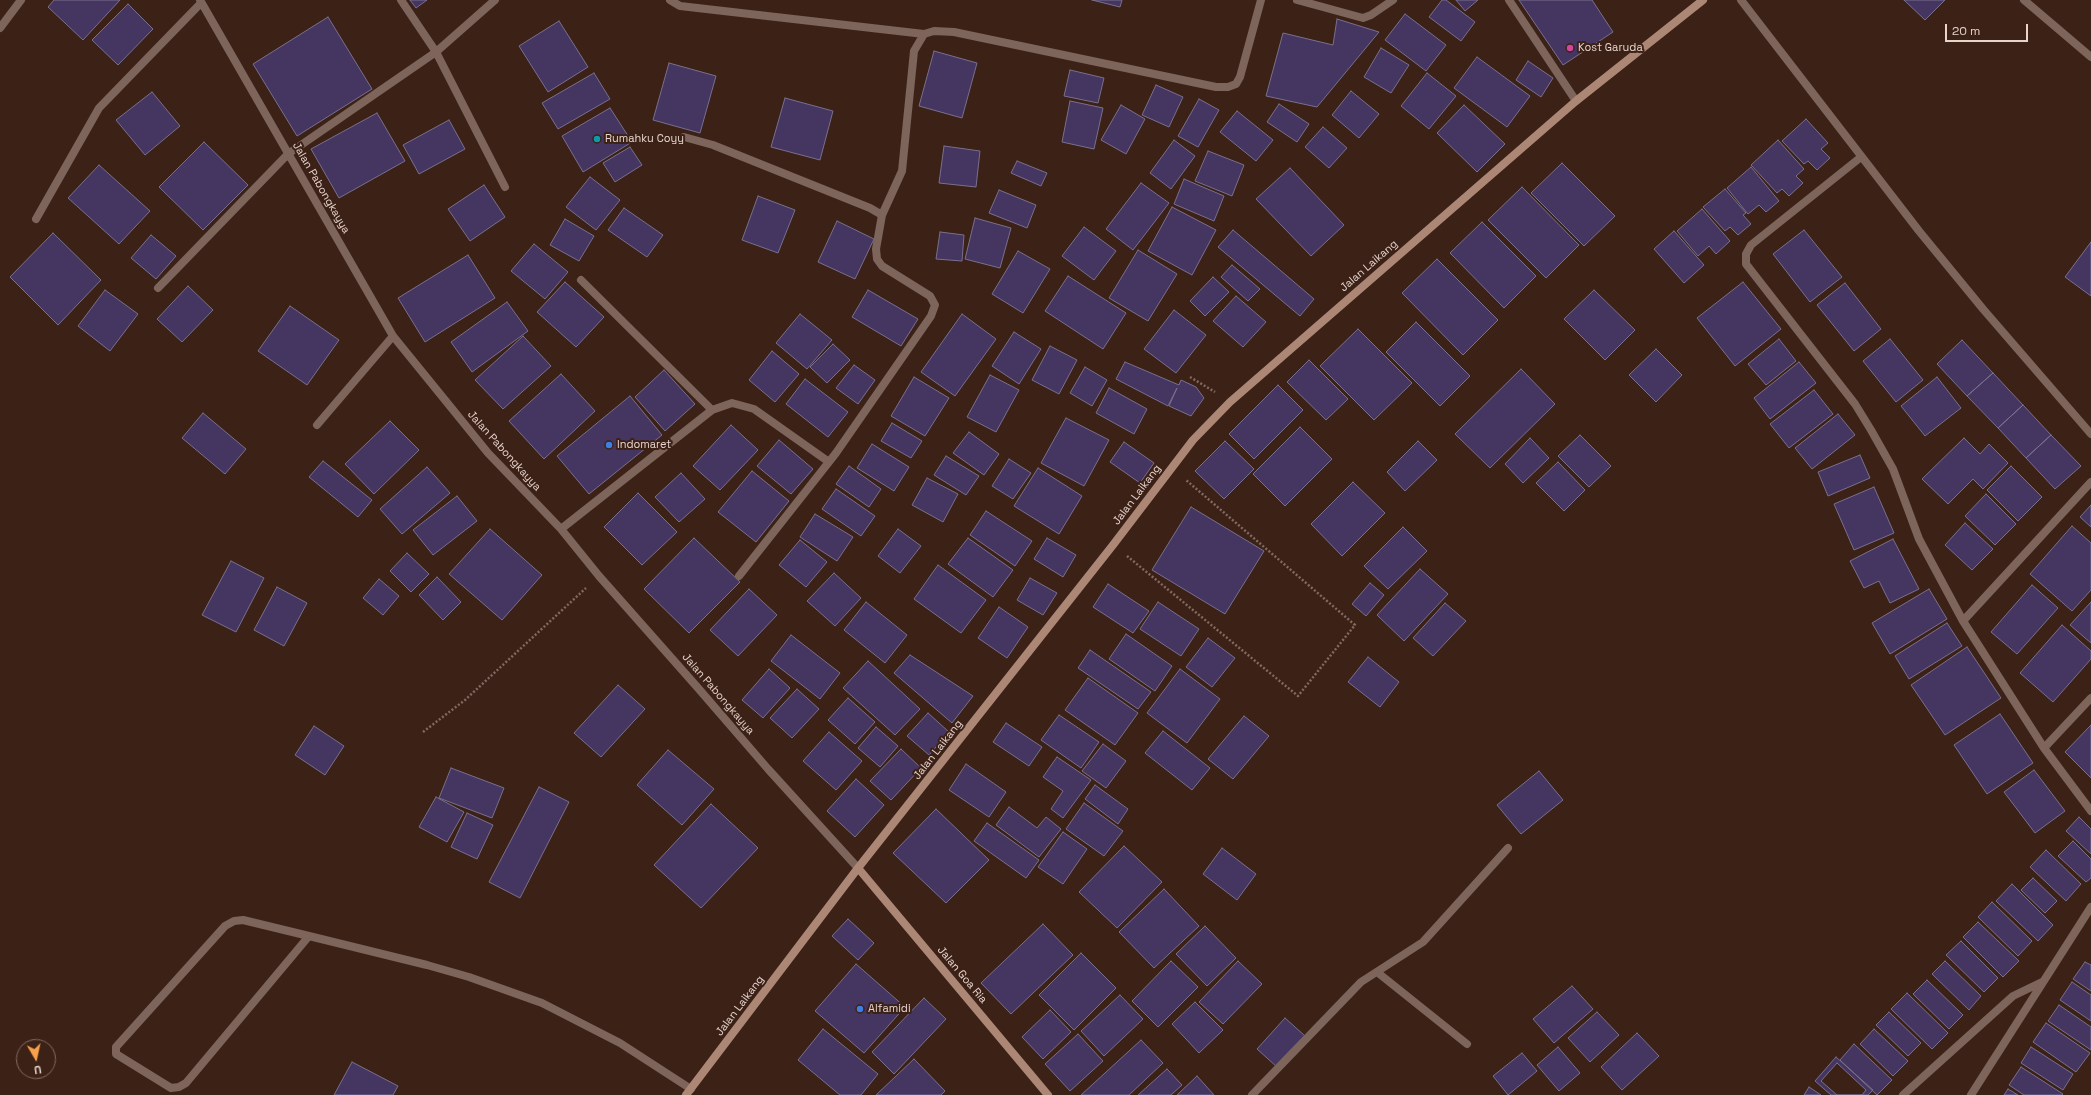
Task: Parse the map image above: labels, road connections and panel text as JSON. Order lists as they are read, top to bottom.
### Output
{
  "streets": {
    "main road": ["Jalan Laikang", "Jalan Goa Ria"],
    "street": ["Jalan Pabongkayya"]
  },
  "crossings": [
    ["Jalan Pabongkayya", "Jalan Laikang"],
    ["Jalan Pabongkayya", "Jalan Goa Ria"],
    ["Jalan Laikang", "Jalan Goa Ria"]
  ],
  "places": [
    "Kost Garuda",
    "Rumahku Coyy",
    "Indomaret",
    "Alfamidi"
  ],
  "scale_bar": "20 m",
  "north": "bottom"
}
